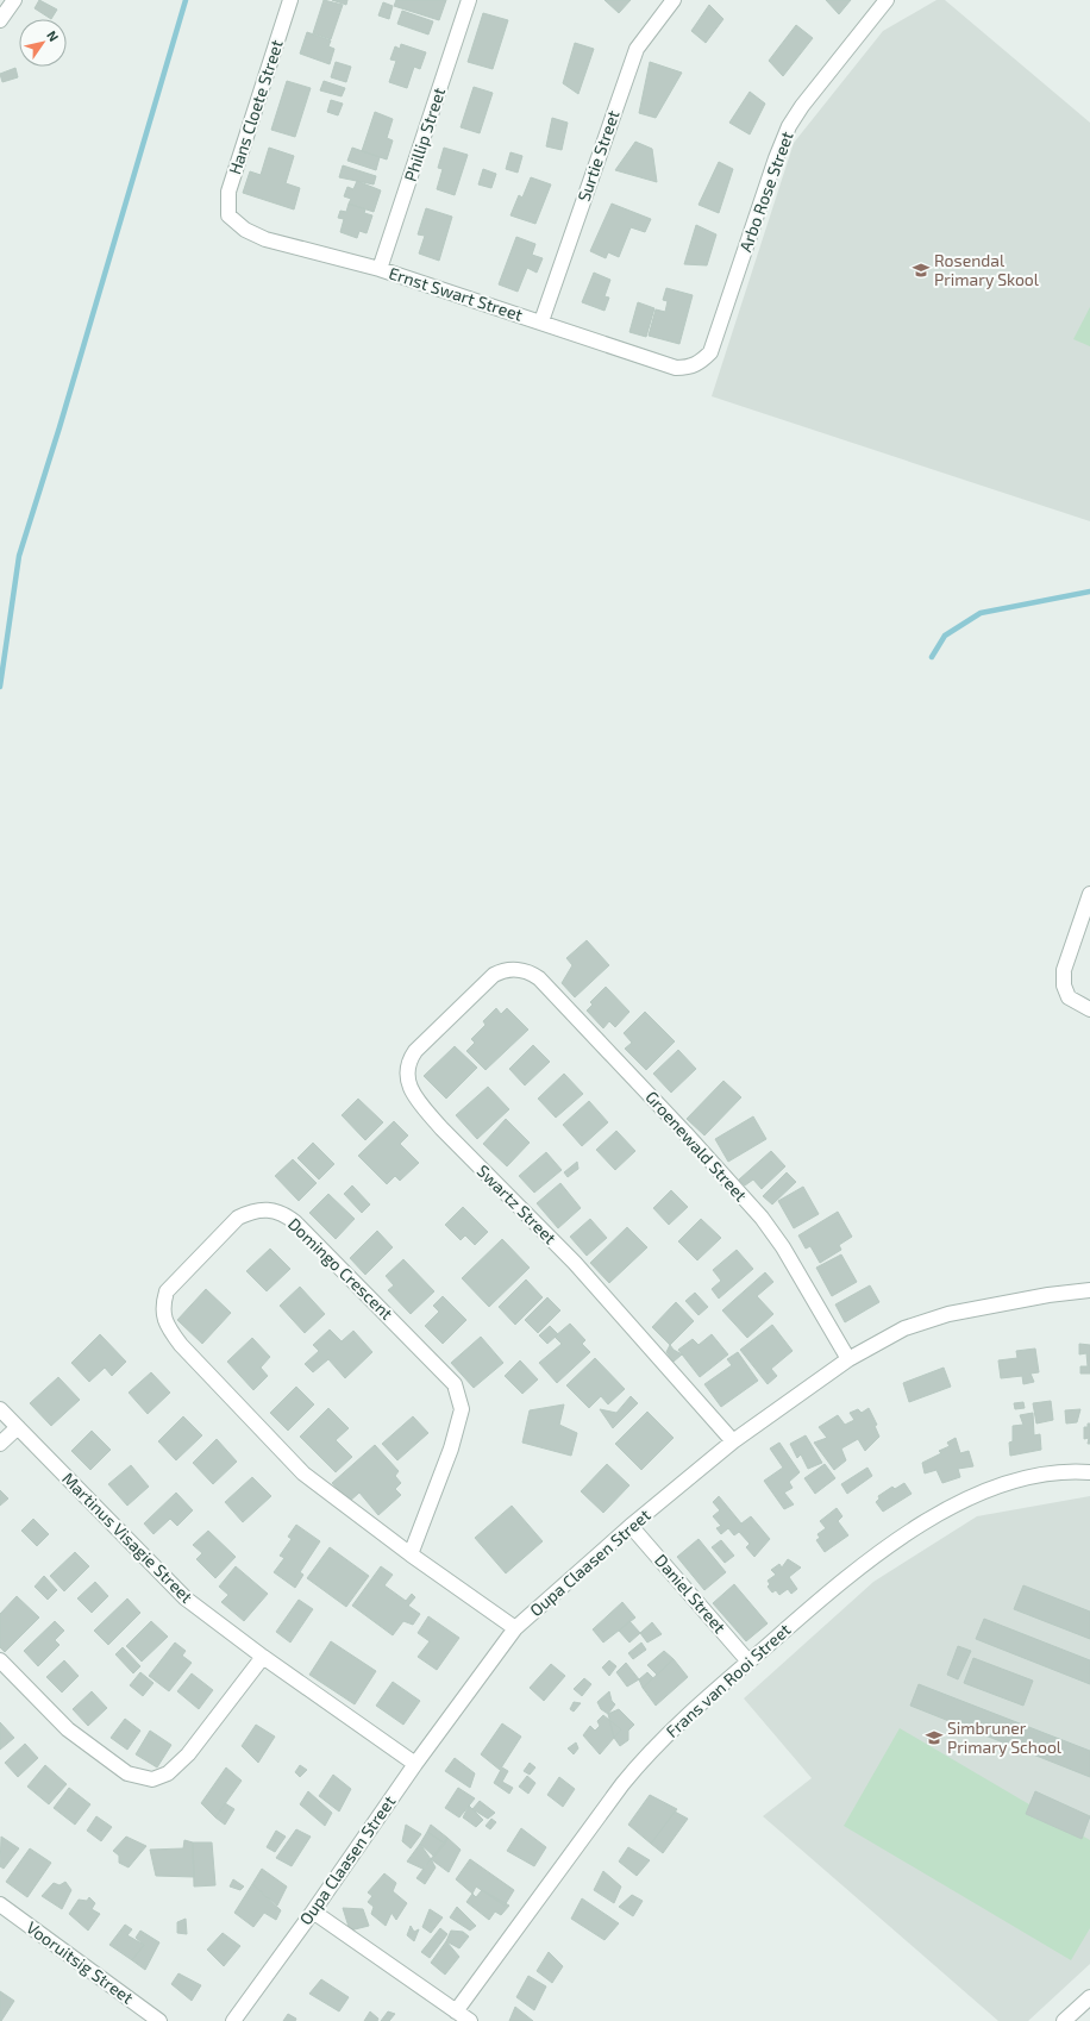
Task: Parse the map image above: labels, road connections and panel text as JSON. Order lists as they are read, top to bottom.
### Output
{
  "streets": {
    "street": [
      "Hans Cloete Street",
      "Phillip Street",
      "Surtie Street",
      "Arbo Rose Street",
      "Ernst Swart Street",
      "Groenewald Street",
      "Swartz Street",
      "Domingo Crescent",
      "Martinus Visagie Street",
      "Oupa Claasen Street",
      "Daniel Street",
      "Frans van Rooi Street",
      "Vooruitsig Street"
    ]
  },
  "crossings": [
    ["Hans Cloete Street", "Ernst Swart Street"],
    ["Phillip Street", "Ernst Swart Street"],
    ["Surtie Street", "Ernst Swart Street"],
    ["Arbo Rose Street", "Ernst Swart Street"],
    ["Groenewald Street", "Swartz Street"],
    ["Groenewald Street", "Oupa Claasen Street"],
    ["Swartz Street", "Oupa Claasen Street"],
    ["Domingo Crescent", "Oupa Claasen Street"],
    ["Martinus Visagie Street", "Oupa Claasen Street"],
    ["Oupa Claasen Street", "Daniel Street"],
    ["Daniel Street", "Frans van Rooi Street"]
  ],
  "places": {
    "school or university": ["Rosendal Primary Skool", "Simbruner Primary School"]
  },
  "north": "top right"
}
